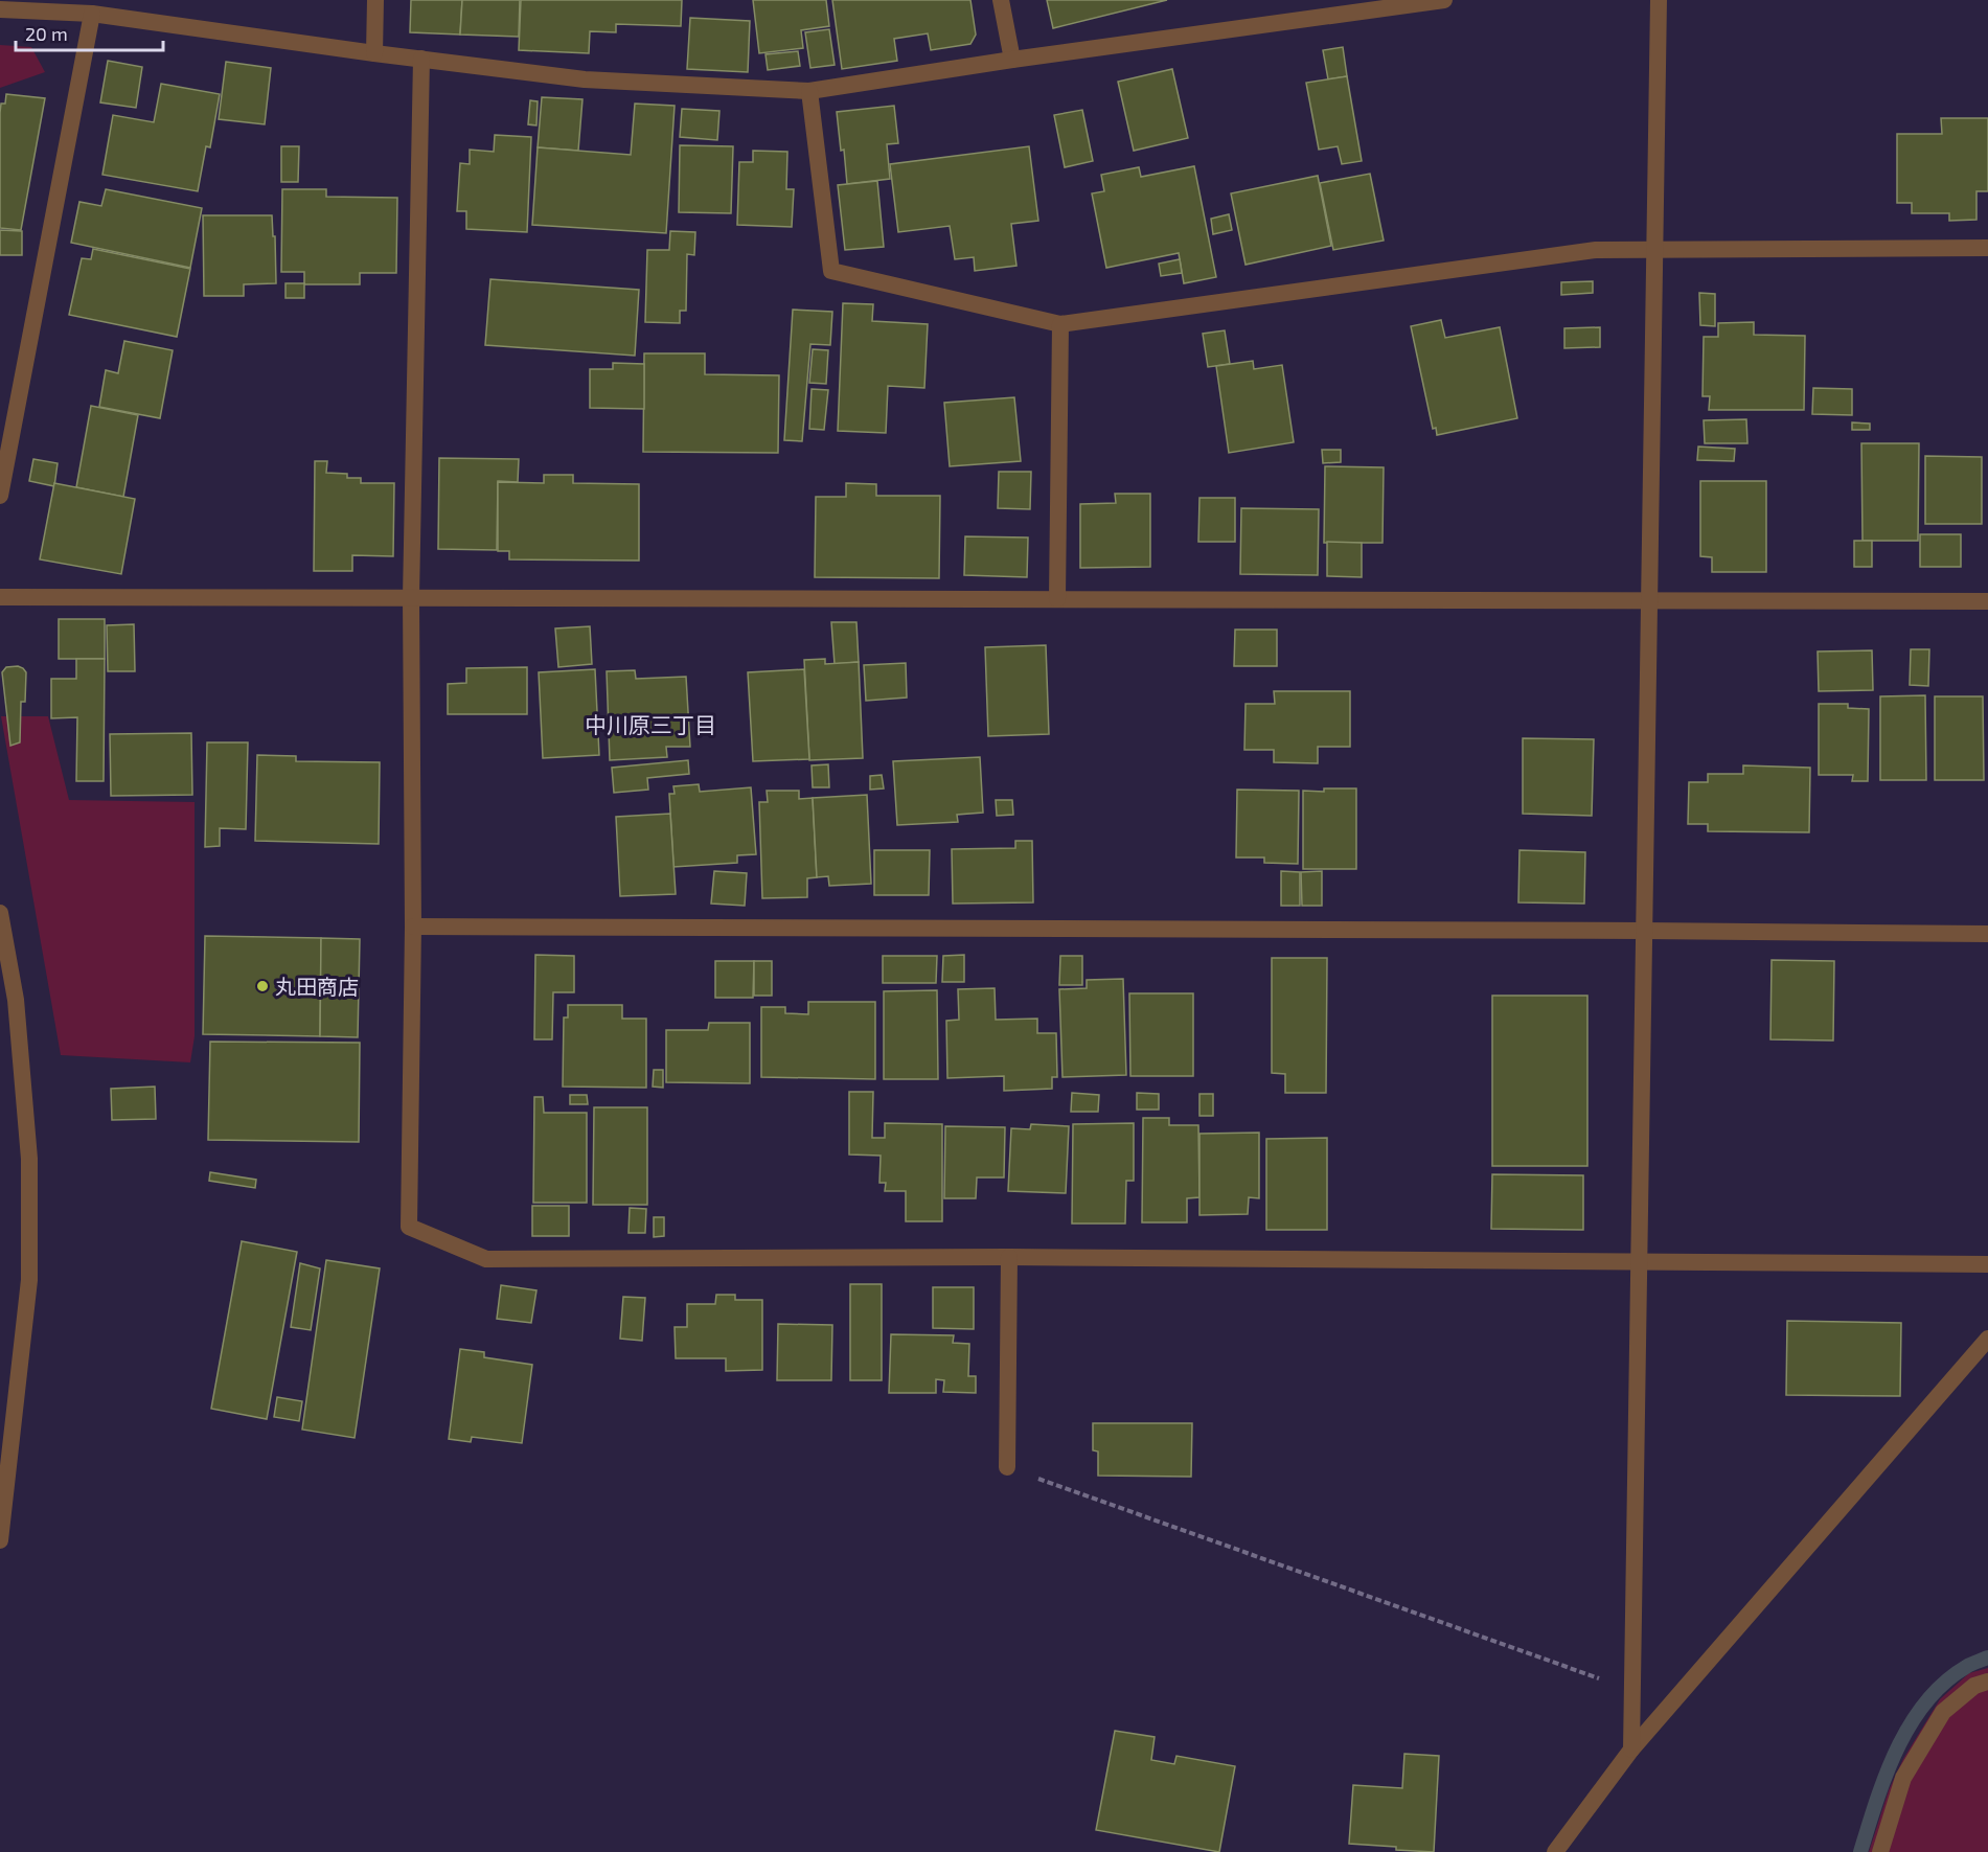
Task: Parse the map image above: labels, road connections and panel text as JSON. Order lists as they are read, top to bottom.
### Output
{
  "districts": ["中川原三丁目"],
  "places": ["丸田商店"],
  "scale_bar": "20 m"
}
